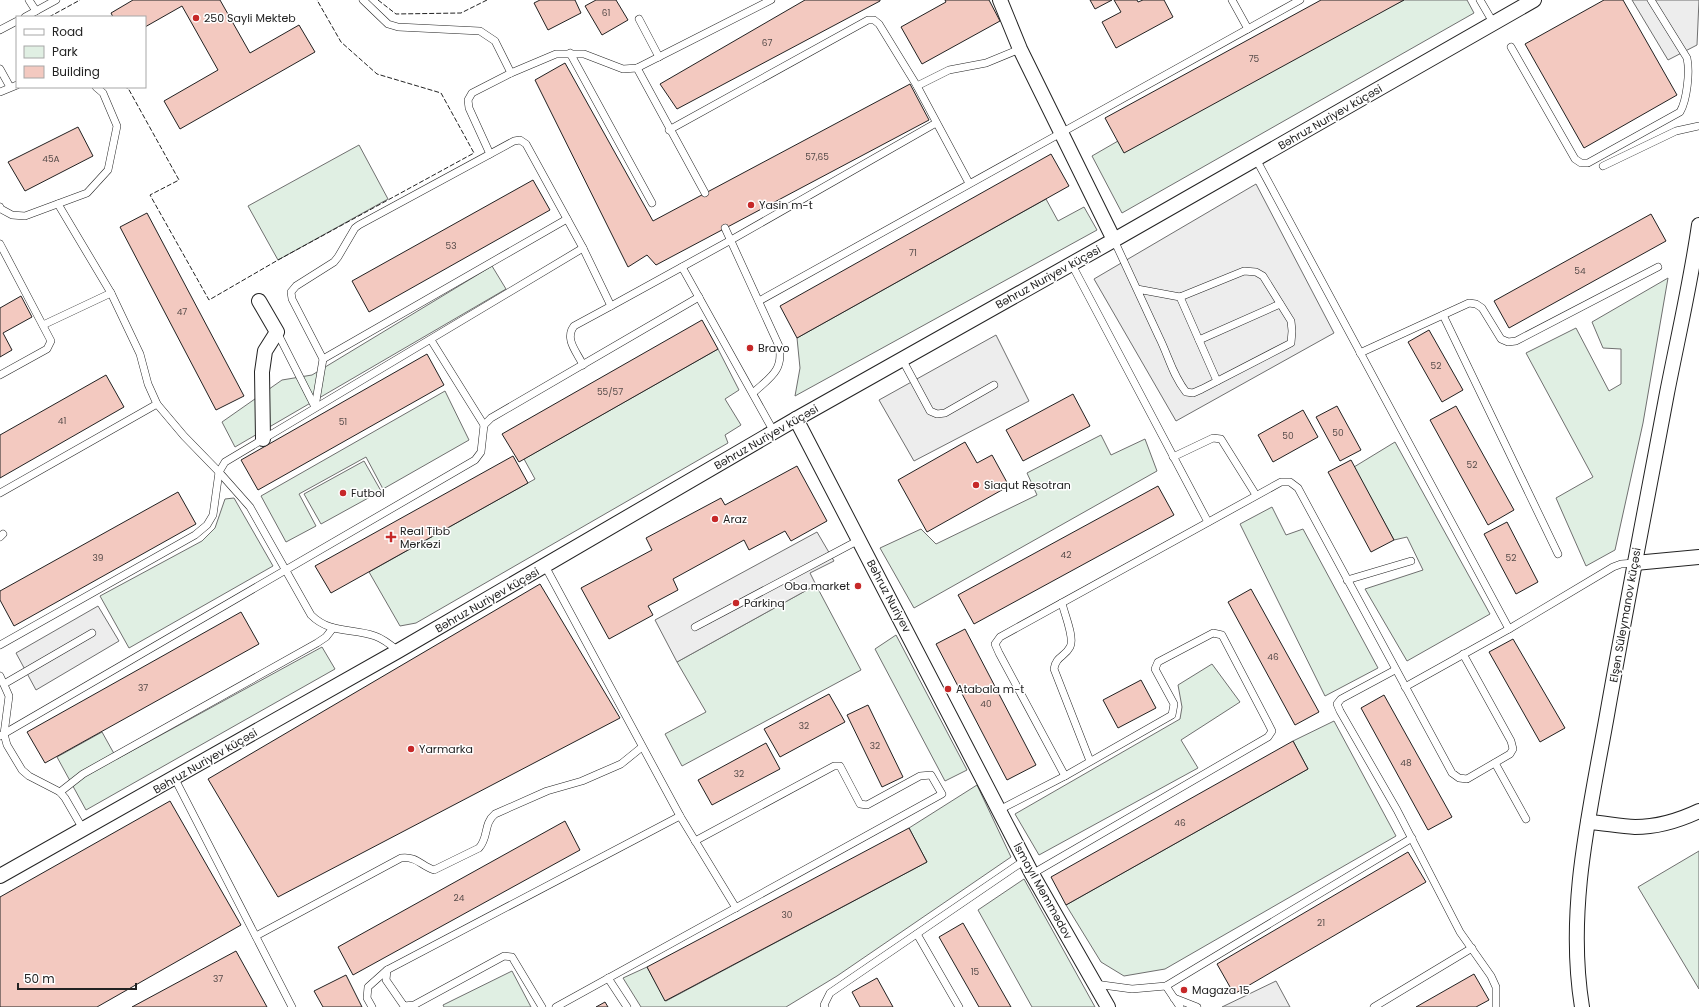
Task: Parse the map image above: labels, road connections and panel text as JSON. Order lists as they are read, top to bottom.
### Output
{
  "streets": {
    "street": [
      "Bəhruz Nuriyev küçəsi",
      "Bəhruz Nuriyev",
      "Elşən Süleymanov küçəsi",
      "İsmayıl Məmmədov"
    ]
  },
  "crossings": [
    ["Bəhruz Nuriyev küçəsi", "Bəhruz Nuriyev"],
    ["Bəhruz Nuriyev", "İsmayıl Məmmədov"]
  ],
  "places": {
    "other": [
      "250 Sayli Mekteb",
      "Yasin m-t",
      "Bravo",
      "Siaqut Resotran",
      "Futbol",
      "Araz",
      "Oba market",
      "Parkinq",
      "Atabala m-t",
      "Yarmarka",
      "Magaza 15"
    ],
    "health": ["Real Tibb Mərkəzi"]
  },
  "house_numbers": [
    "61",
    "67",
    "75",
    "57,65",
    "45A",
    "53",
    "71",
    "54",
    "47",
    "52",
    "55/57",
    "41",
    "51",
    "50",
    "50",
    "52",
    "42",
    "39",
    "52",
    "46",
    "37",
    "40",
    "32",
    "32",
    "48",
    "32",
    "46",
    "24",
    "30",
    "21",
    "15",
    "37"
  ],
  "legend": ["Road", "Park", "Building"],
  "scale_bar": "50 m"
}
